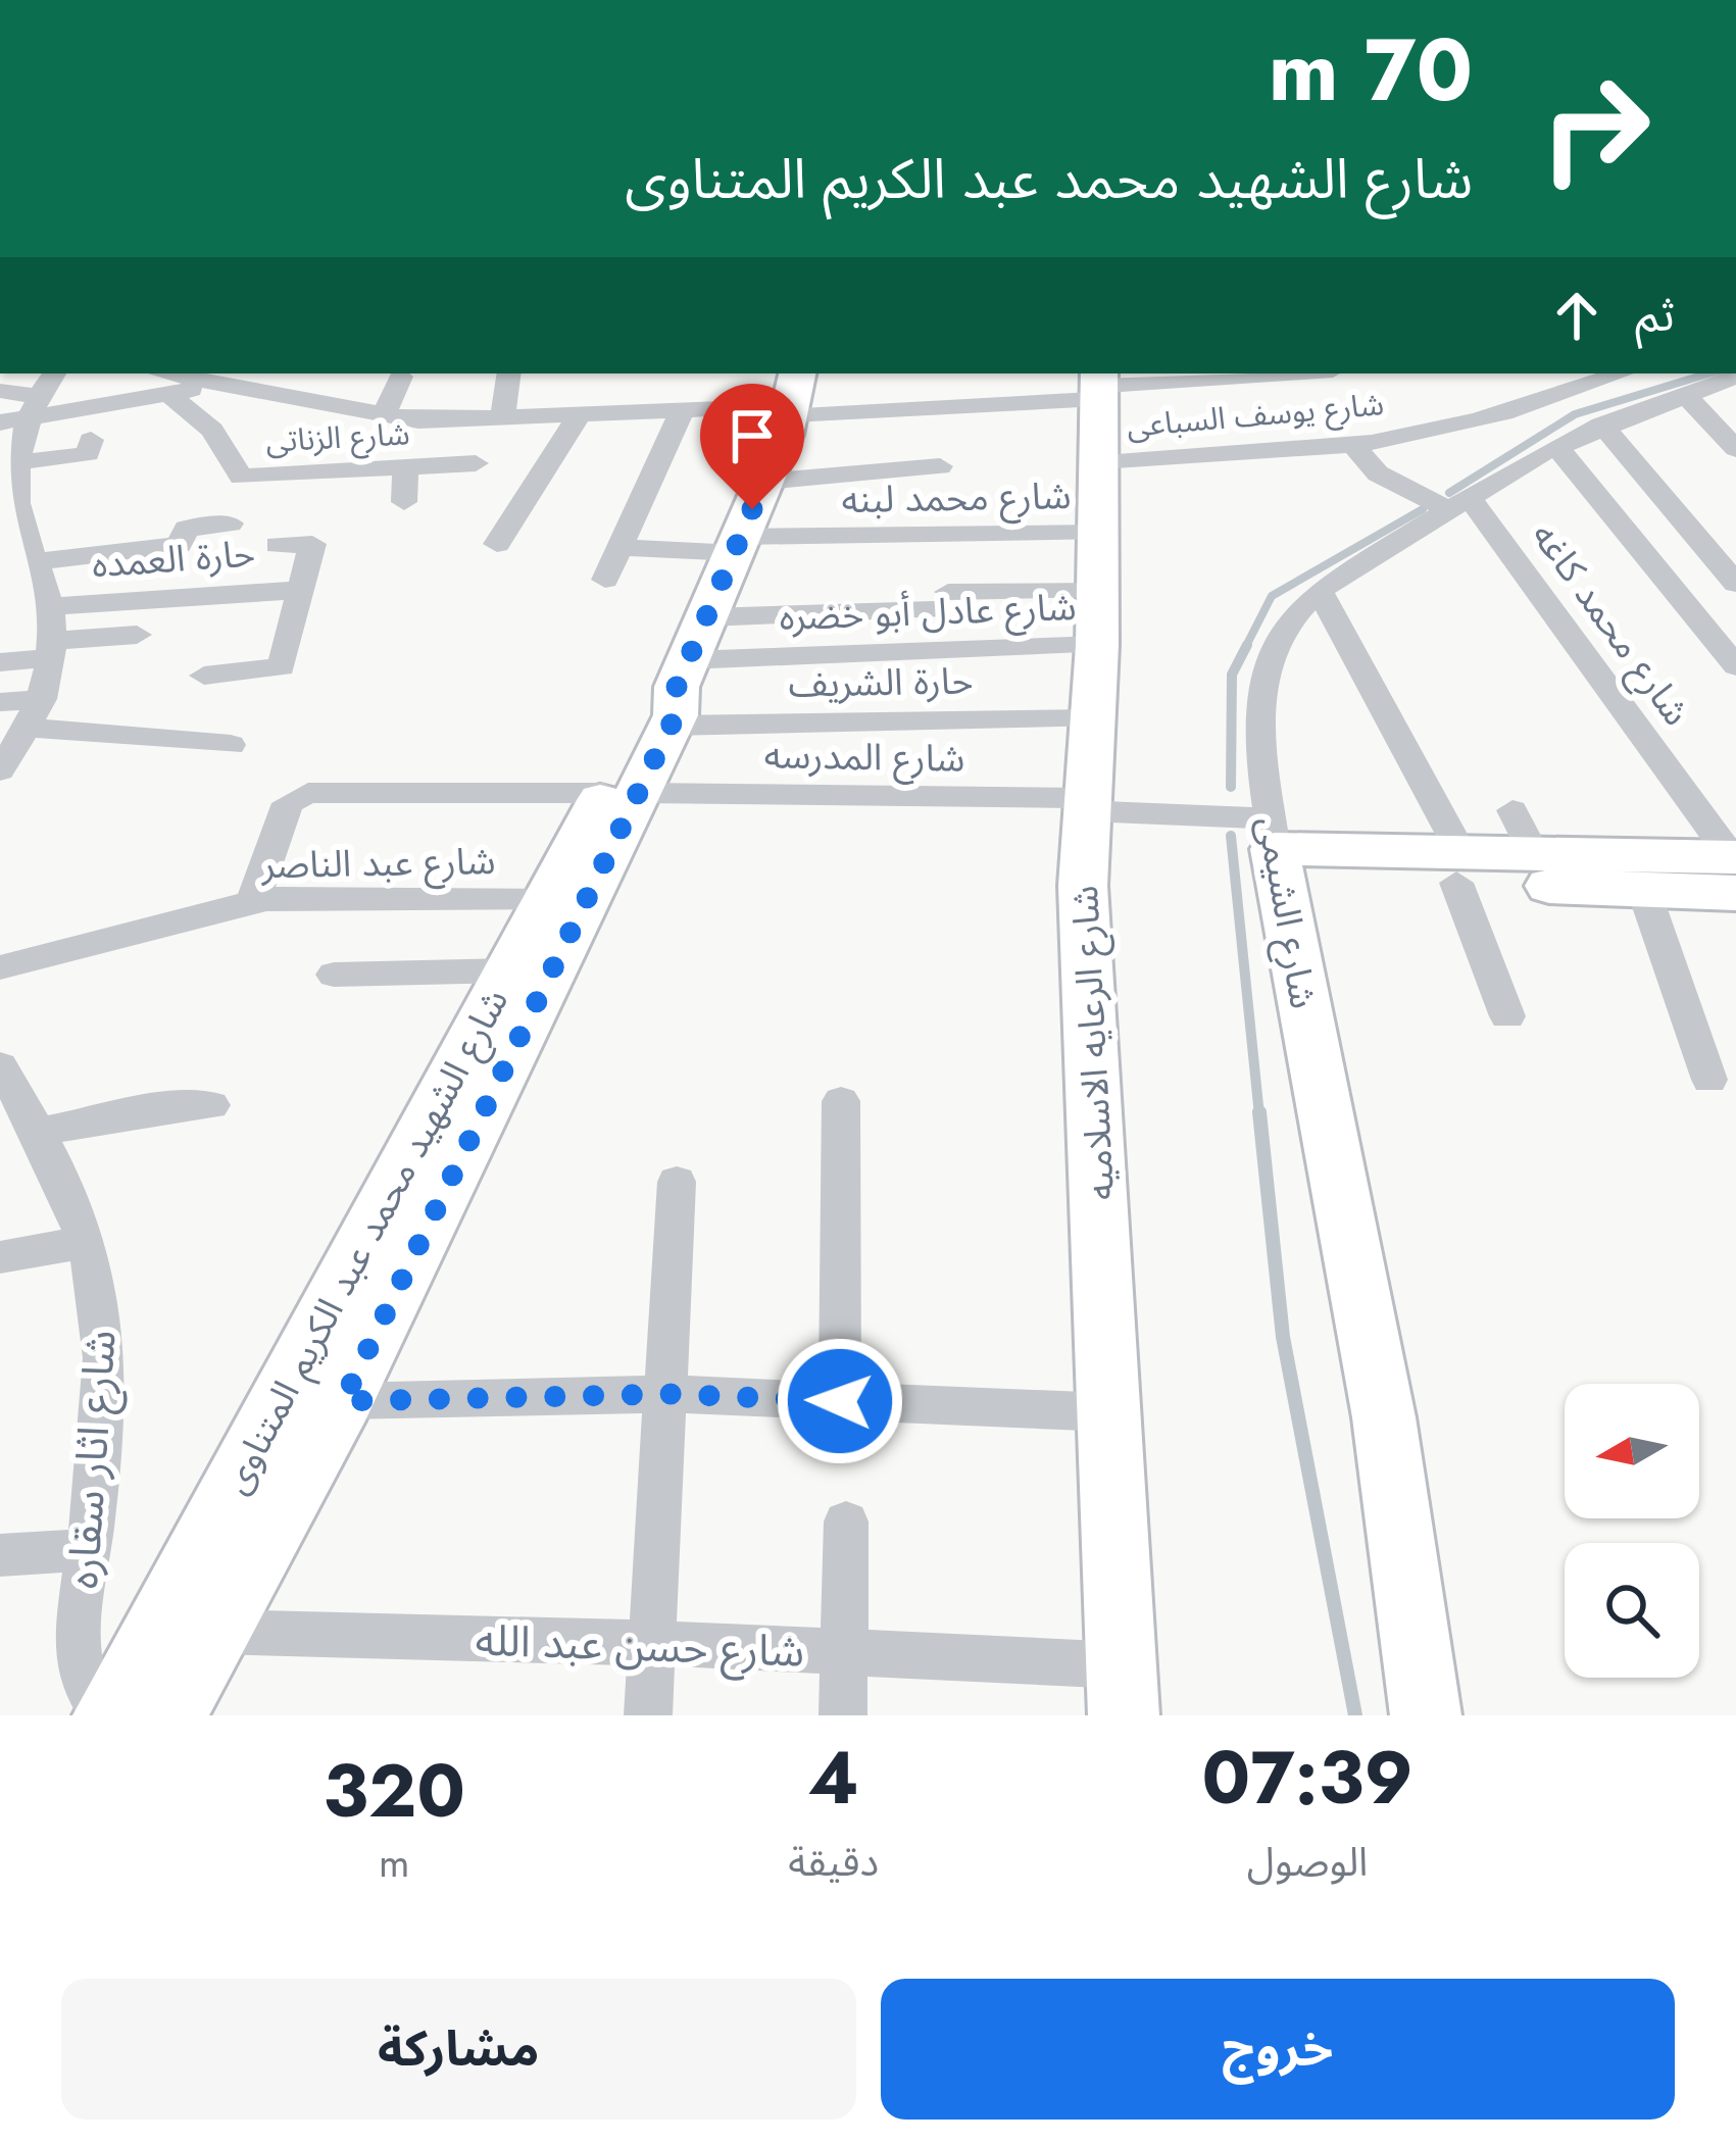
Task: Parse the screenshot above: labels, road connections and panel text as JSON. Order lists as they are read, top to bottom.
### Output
{
  "streets": {
    "street": [
      "شارع يوسف السباعى",
      "شارع الزناتى",
      "شارع محمد لبنه",
      "حارة العمده",
      "شارع عادل أبو خضره",
      "شارع محمد كاغه",
      "حارة الشريف",
      "شارع المدرسه",
      "شارع عبد الناصر",
      "شارع الشيمى",
      "شارع الرعايه الاسلاميه",
      "شارع الشهيد محمد عبد الكريم المتناوى",
      "شارع اثار سقاره",
      "شارع حسن عبد الله"
    ]
  },
  "crossings": [
    ["شارع يوسف السباعى", "شارع الرعايه الاسلاميه"],
    ["شارع محمد لبنه", "شارع الرعايه الاسلاميه"],
    ["شارع محمد لبنه", "شارع الشهيد محمد عبد الكريم المتناوى"],
    ["شارع عادل أبو خضره", "حارة الشريف"],
    ["شارع عادل أبو خضره", "شارع الرعايه الاسلاميه"],
    ["شارع عادل أبو خضره", "شارع الشهيد محمد عبد الكريم المتناوى"],
    ["شارع محمد كاغه", "شارع الشيمى"],
    ["حارة الشريف", "شارع الرعايه الاسلاميه"],
    ["حارة الشريف", "شارع الشهيد محمد عبد الكريم المتناوى"],
    ["شارع المدرسه", "شارع عبد الناصر"],
    ["شارع المدرسه", "شارع الشيمى"],
    ["شارع المدرسه", "شارع الرعايه الاسلاميه"],
    ["شارع المدرسه", "شارع الشهيد محمد عبد الكريم المتناوى"],
    ["شارع عبد الناصر", "شارع الشهيد محمد عبد الكريم المتناوى"],
    ["شارع الرعايه الاسلاميه", "شارع حسن عبد الله"],
    ["شارع الشهيد محمد عبد الكريم المتناوى", "شارع اثار سقاره"],
    ["شارع الشهيد محمد عبد الكريم المتناوى", "شارع حسن عبد الله"]
  ],
  "north": "left",
  "page": {
    "turn": ["70 m", "شارع الشهيد محمد عبد الكريم المتناوى"],
    "then": "ثم",
    "eta": [
      "07:39",
      "الوصول",
      "4",
      "دقيقة",
      "320",
      "m"
    ],
    "buttons": ["خروج", "مشاركة"]
  }
}
